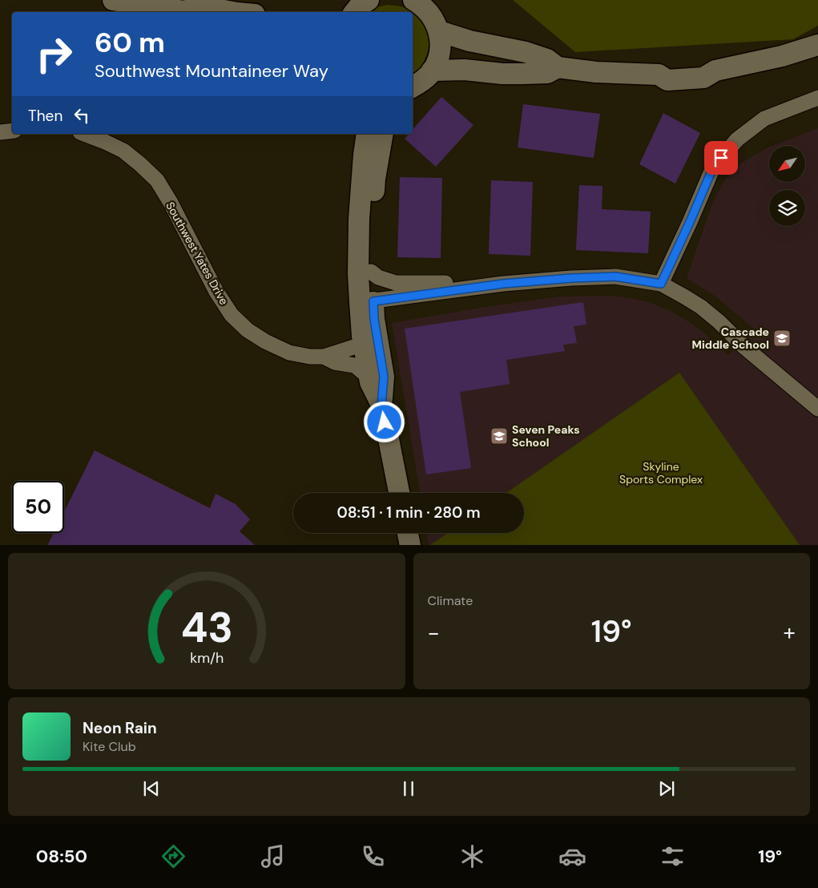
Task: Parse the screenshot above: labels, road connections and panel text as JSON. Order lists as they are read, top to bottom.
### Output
{
  "streets": {
    "street": ["Southwest Yates Drive"]
  },
  "parks": ["Skyline Sports Complex"],
  "places": {
    "school or university": ["Cascade Middle School", "Seven Peaks School"]
  },
  "north": "bottom left",
  "page": {
    "turn": ["60 m", "Southwest Mountaineer Way"],
    "then": "Then",
    "limit": "50",
    "trip": "08:51 · 1 min · 280 m",
    "tile": "Climate",
    "heat": ["−", "19°", "+"],
    "song": ["Neon Rain", "Kite Club"],
    "tabs": ["08:50", "19°"],
    "gauge": ["43", "km/h"]
  }
}
